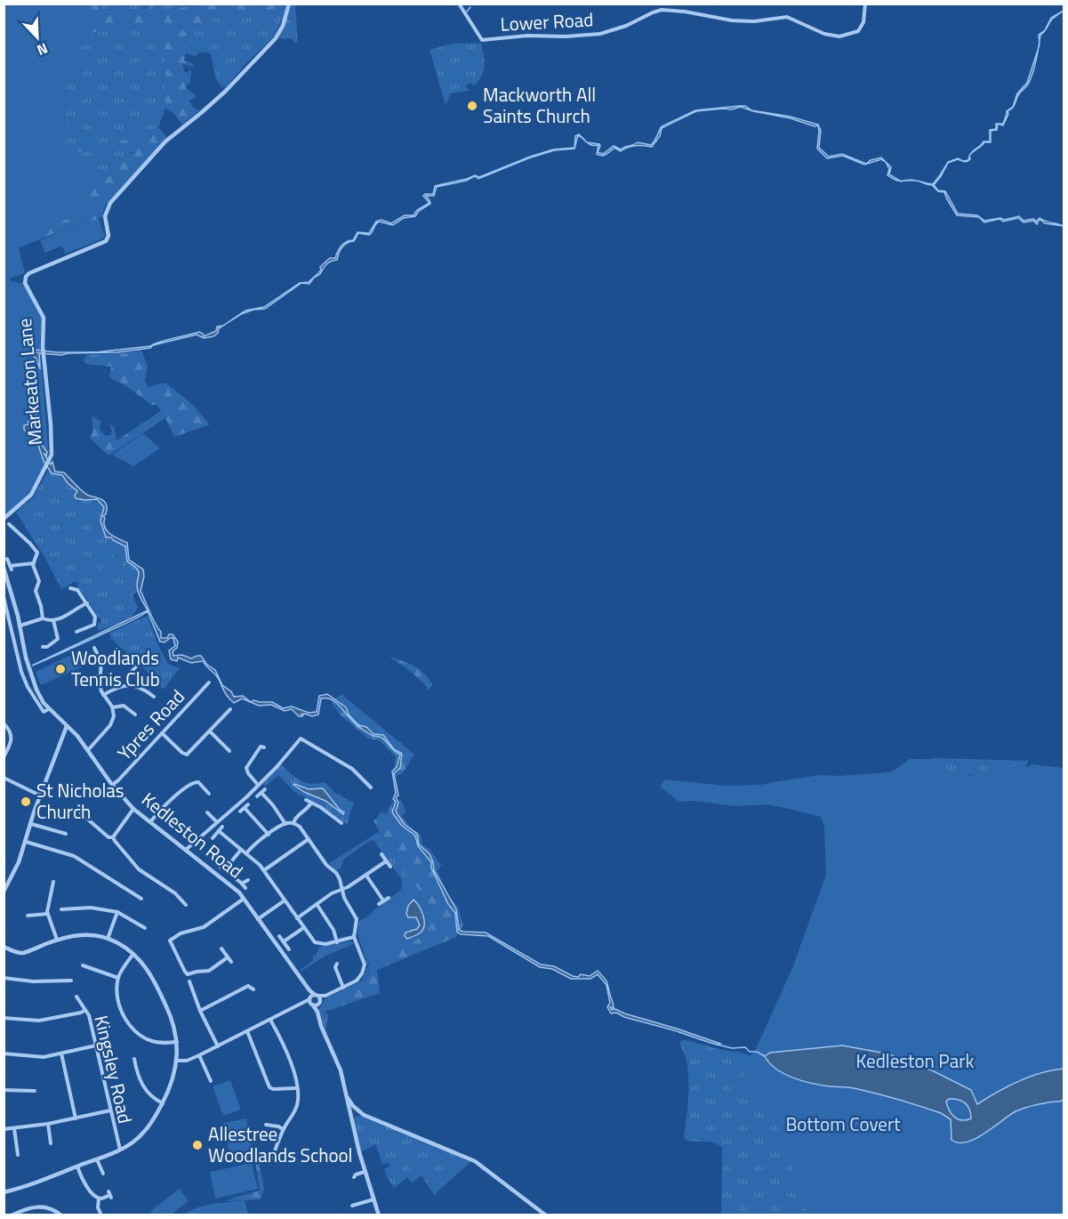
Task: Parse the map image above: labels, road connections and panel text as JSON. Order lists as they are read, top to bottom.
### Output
{
  "streets": {
    "street": [
      "Lower Road",
      "Markeaton Lane",
      "Ypres Road",
      "Kedleston Road",
      "Kingsley Road"
    ]
  },
  "crossings": [
    ["Ypres Road", "Kedleston Road"]
  ],
  "parks": ["Kedleston Park", "Bottom Covert"],
  "places": [
    "Mackworth All Saints Church",
    "Woodlands Tennis Club",
    "St Nicholas Church",
    "Allestree Woodlands School"
  ],
  "north": "bottom right"
}
